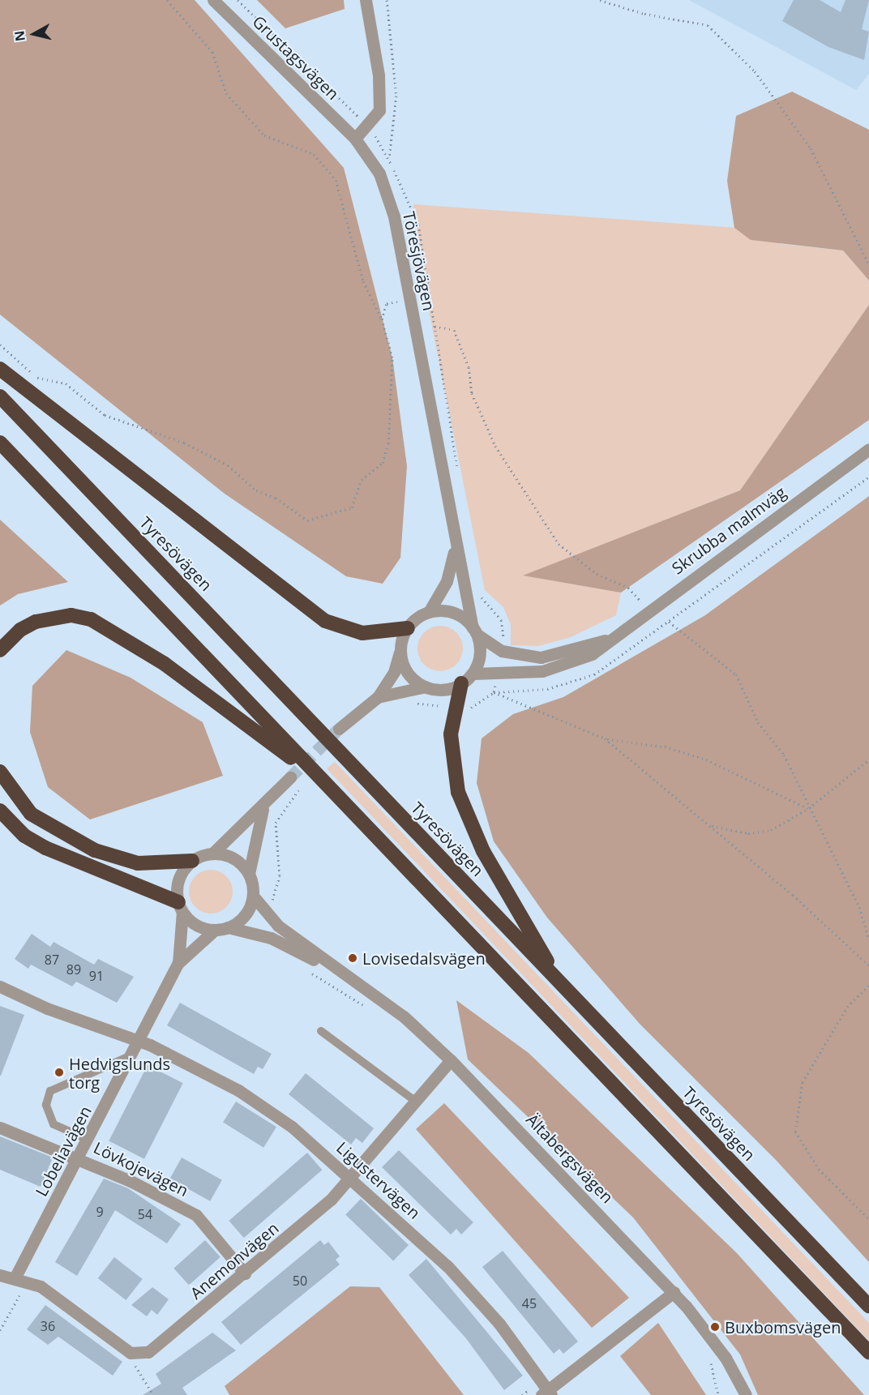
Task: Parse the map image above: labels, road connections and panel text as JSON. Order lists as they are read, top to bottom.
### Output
{
  "streets": {
    "highway": ["Tyresövägen"],
    "street": [
      "Grustagsvägen",
      "Töresjövägen",
      "Skrubba malmväg",
      "Lobeliavägen",
      "Ältabergsvägen",
      "Lövkojevägen",
      "Ligustervägen",
      "Anemonvägen"
    ]
  },
  "crossings": [
    ["Grustagsvägen", "Töresjövägen"],
    ["Töresjövägen", "Skrubba malmväg"],
    ["Lobeliavägen", "Lövkojevägen"],
    ["Lobeliavägen", "Ligustervägen"],
    ["Ältabergsvägen", "Anemonvägen"],
    ["Lövkojevägen", "Anemonvägen"],
    ["Ligustervägen", "Anemonvägen"]
  ],
  "places": ["Lovisedalsvägen", "Hedvigslunds torg", "Buxbomsvägen"],
  "house_numbers": [
    "87",
    "89",
    "91",
    "9",
    "54",
    "50",
    "45",
    "36"
  ],
  "north": "left"
}
